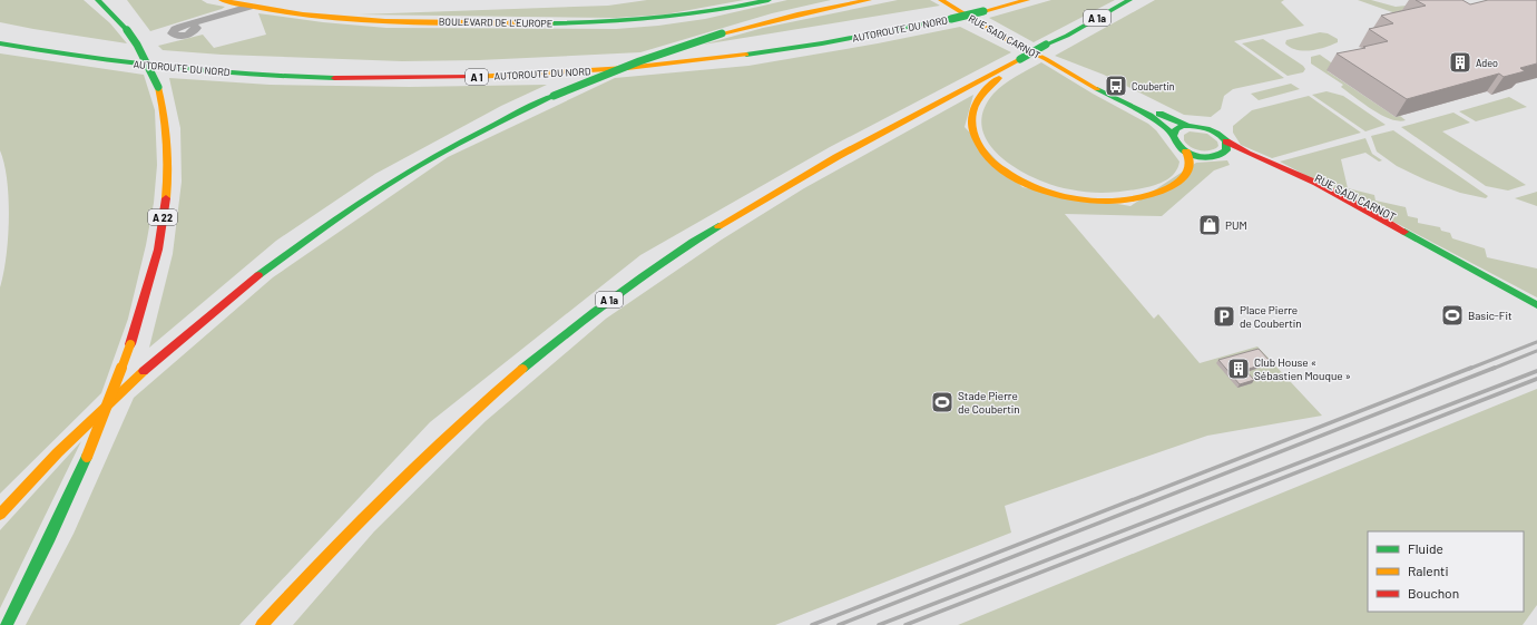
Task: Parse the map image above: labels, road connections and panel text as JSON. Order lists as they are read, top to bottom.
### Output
{
  "streets": {
    "main road": [
      "A 1a",
      "BOULEVARD DE L'EUROPE",
      "AUTOROUTE DU NORD",
      "RUE SADI CARNOT",
      "A 1",
      "A 22"
    ]
  },
  "places": {
    "building": ["Adeo", "Club House « Sébastien Mouque »"],
    "bus stop": ["Coubertin"],
    "shop": ["PUM"],
    "sports": ["Basic-Fit", "Stade Pierre de Coubertin"],
    "parking": ["Place Pierre de Coubertin"]
  },
  "legend": ["Fluide", "Ralenti", "Bouchon"]
}
